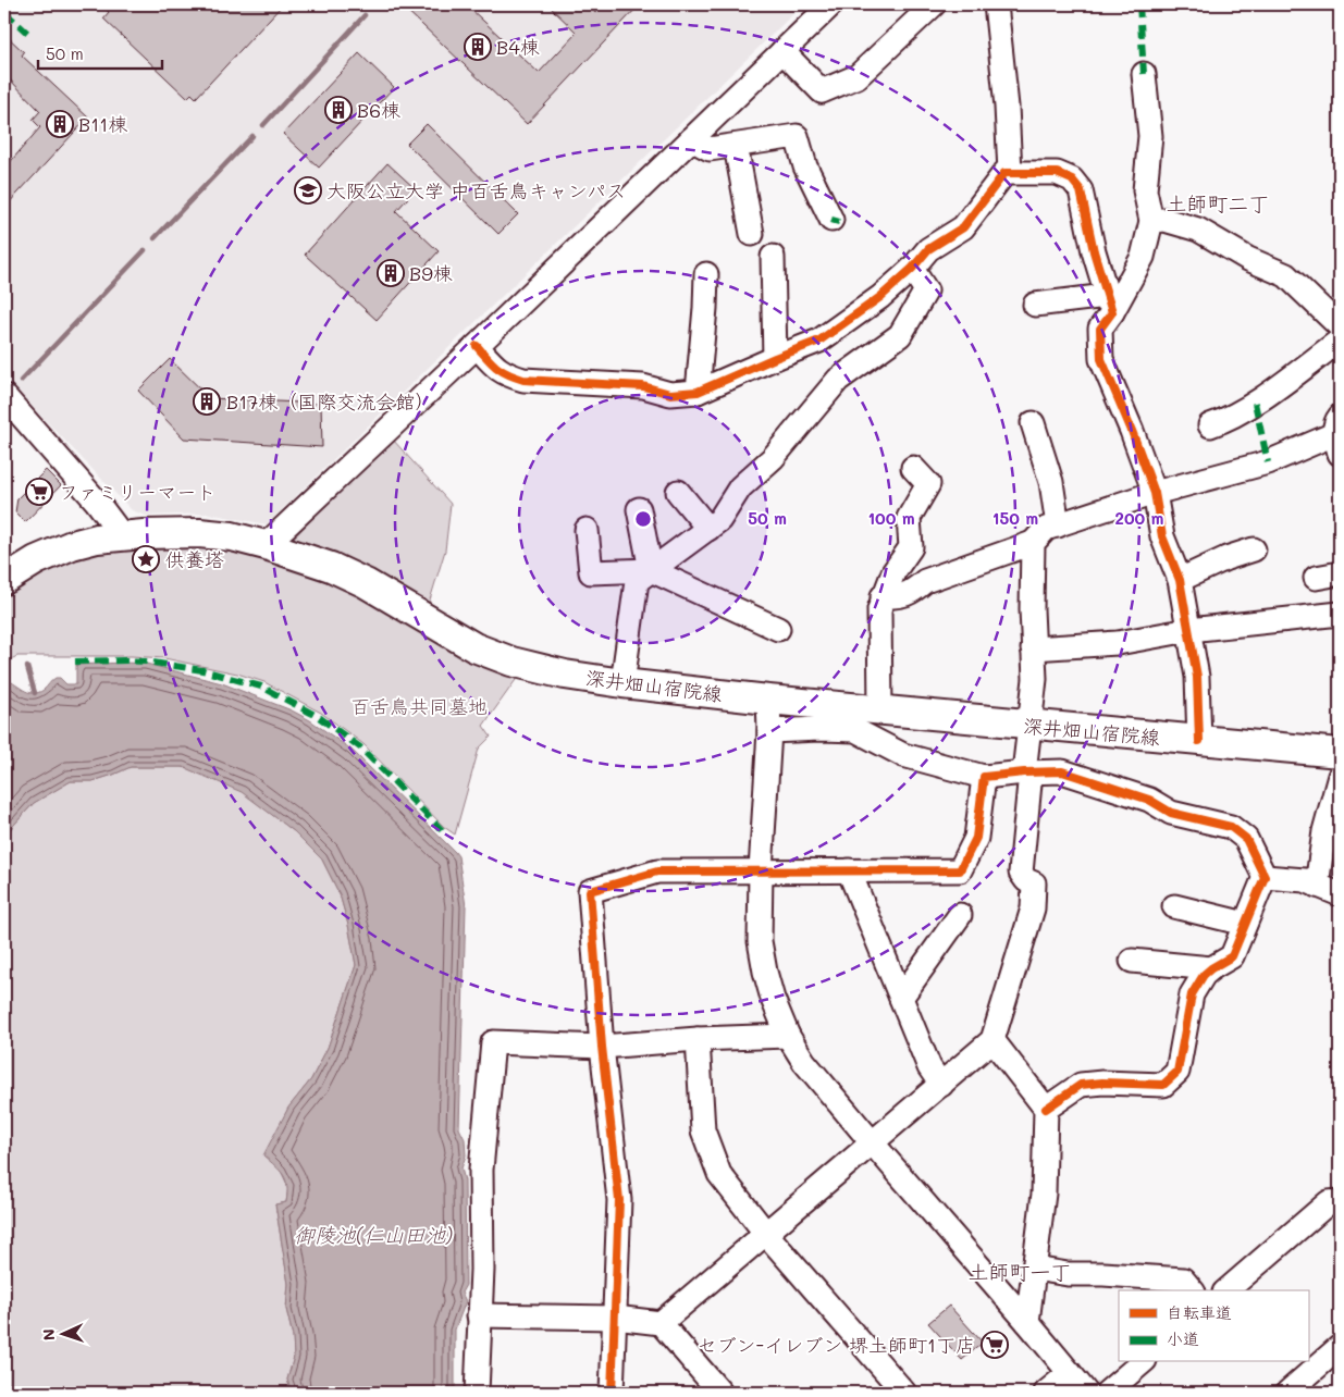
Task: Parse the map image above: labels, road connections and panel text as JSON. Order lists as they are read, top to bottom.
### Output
{
  "streets": {
    "main road": ["深井畑山宿院線"]
  },
  "districts": ["土師町二丁", "土師町一丁"],
  "water": ["御陵池(仁山田池)"],
  "parks": ["百舌鳥共同墓地"],
  "places": {
    "building": [
      "B4棟",
      "B6棟",
      "B11棟",
      "B9棟",
      "B17棟（国際交流会館）"
    ],
    "school or university": ["大阪公立大学 中百舌鳥キャンパス"],
    "supermarket": ["ファミリーマート", "セブン-イレブン 堺土師町1丁店"],
    "place": ["供養塔"]
  },
  "legend": ["自転車道", "小道"],
  "scale_bar": "50 m",
  "north": "left",
  "rings": [
    "50 m",
    "100 m",
    "150 m",
    "200 m"
  ]
}
